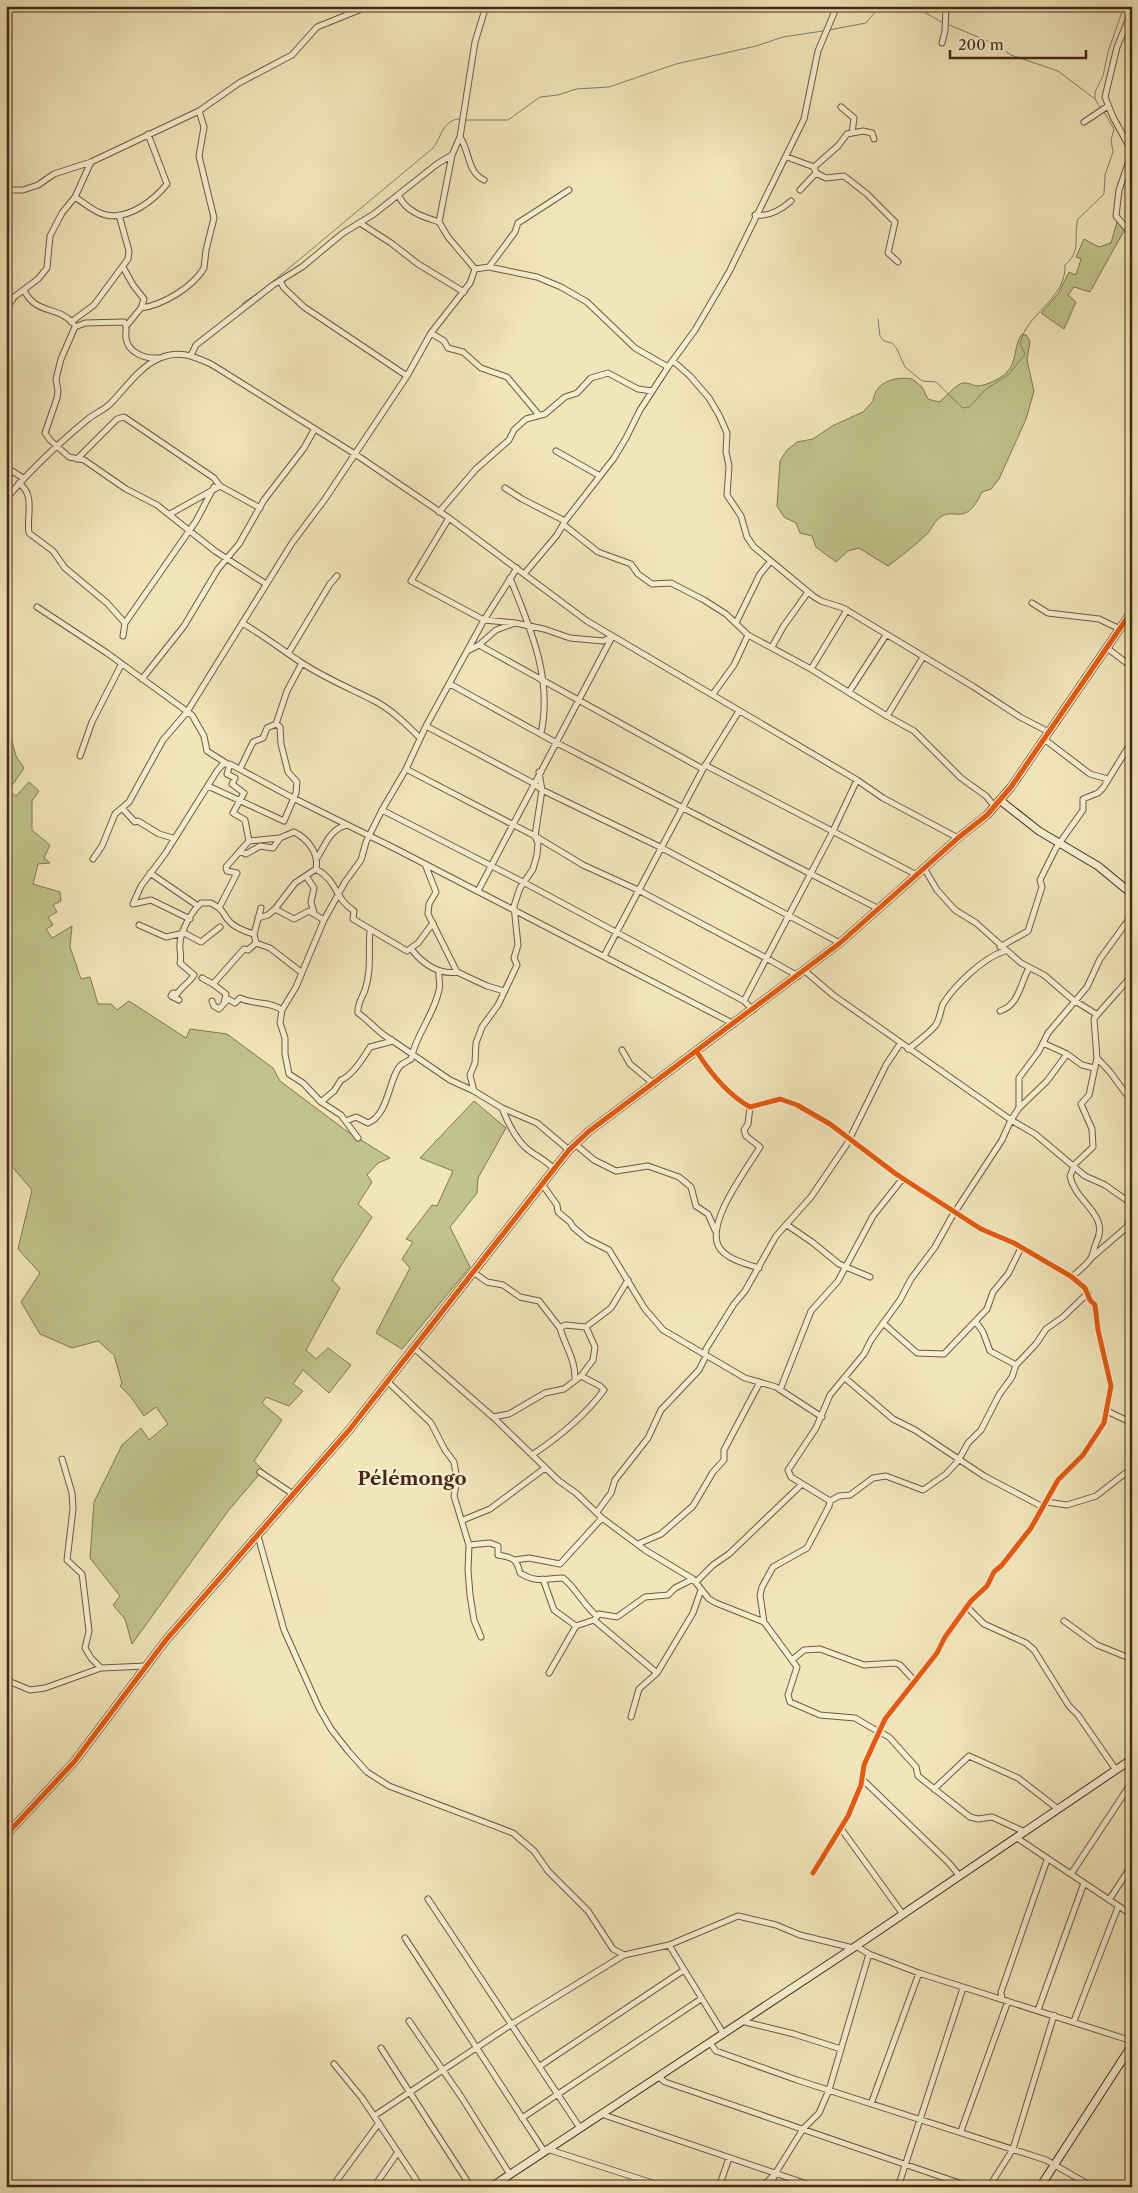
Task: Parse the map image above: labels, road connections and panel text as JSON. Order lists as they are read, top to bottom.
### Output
{
  "districts": ["Pélémongo"],
  "scale_bar": "200 m"
}
